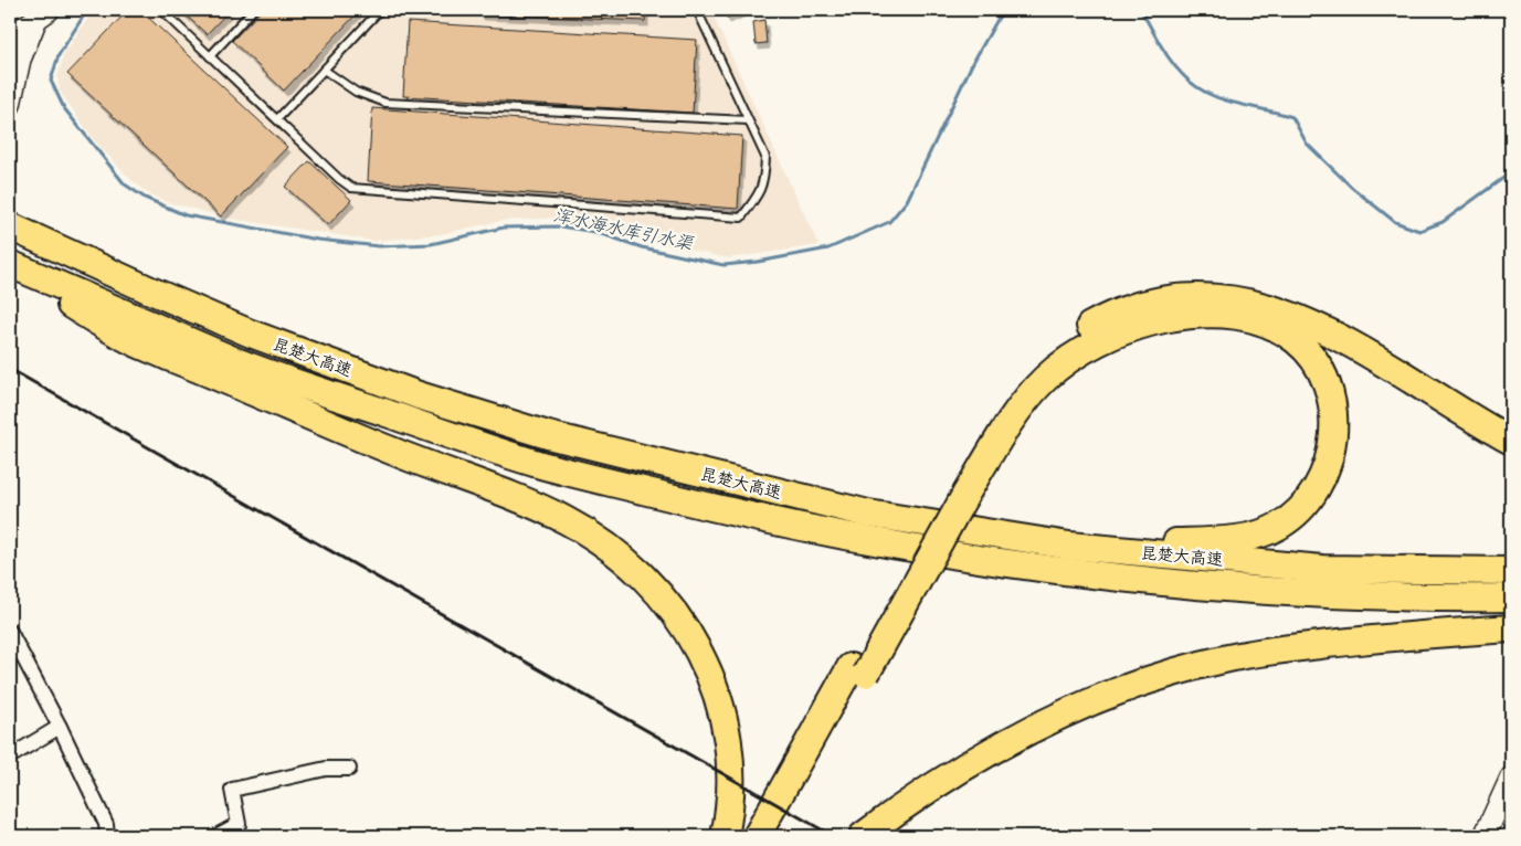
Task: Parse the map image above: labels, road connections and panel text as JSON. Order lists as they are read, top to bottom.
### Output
{
  "streets": {
    "highway": ["昆楚大高速"]
  },
  "water": ["浑水海水库引水渠"]
}
